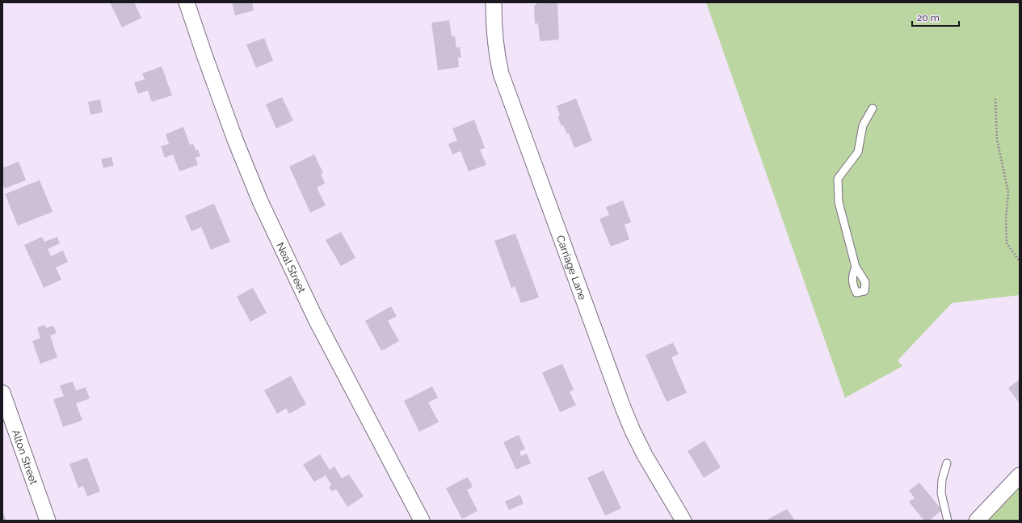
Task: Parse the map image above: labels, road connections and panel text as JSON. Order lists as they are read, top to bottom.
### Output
{
  "streets": {
    "street": ["Neal Street", "Carriage Lane", "Alton Street"]
  },
  "scale_bar": "20 m"
}
